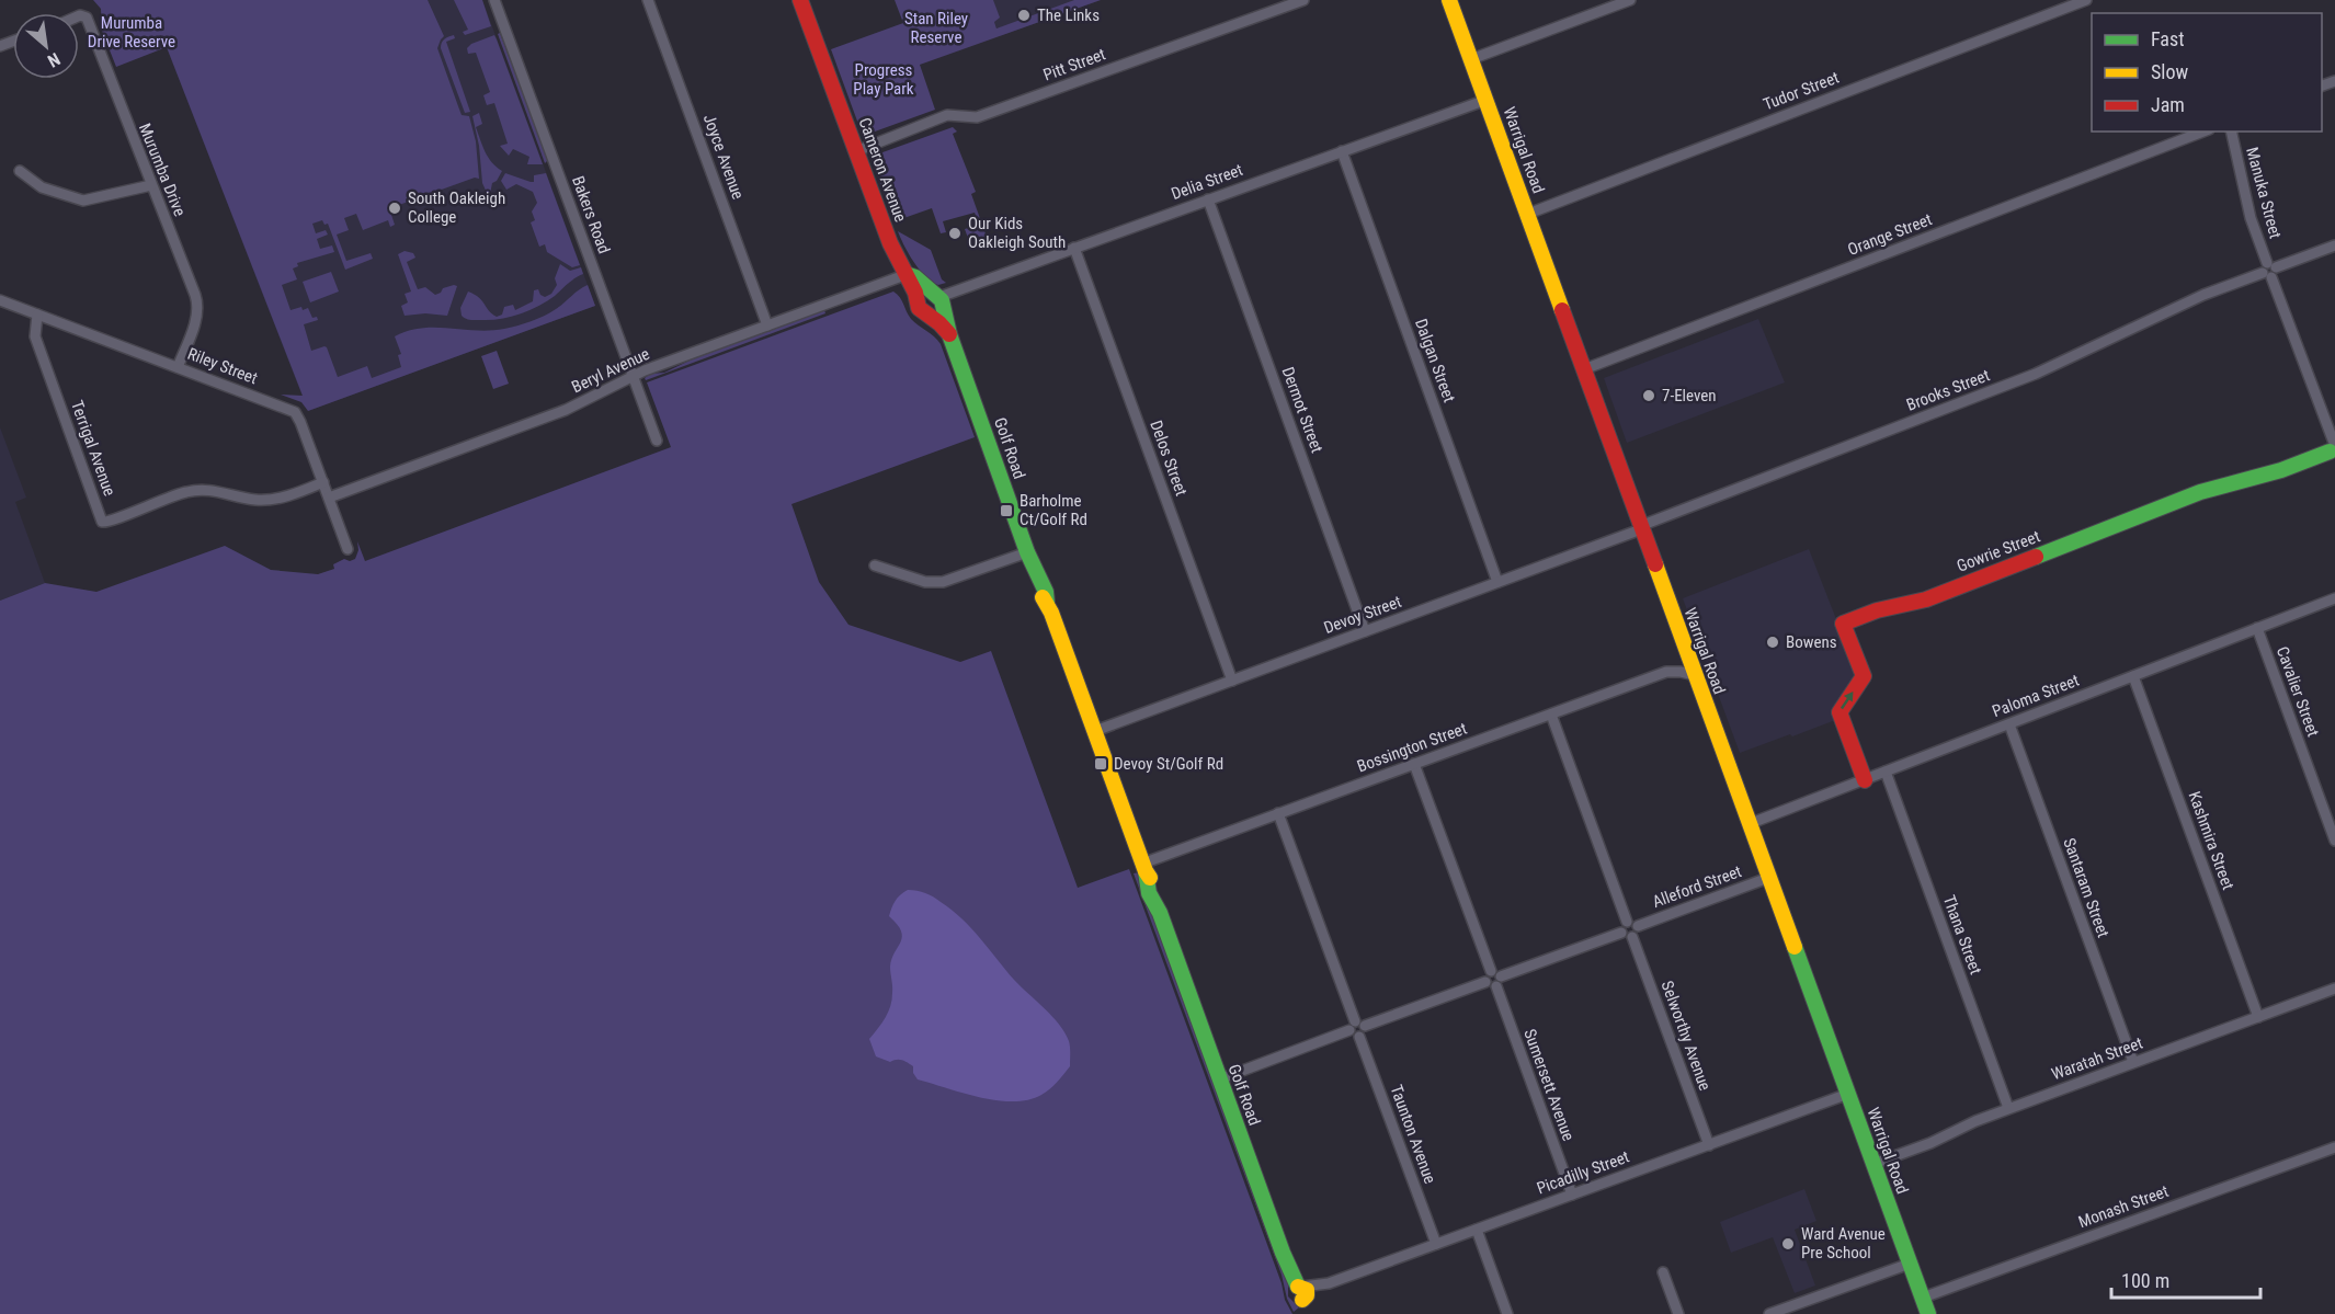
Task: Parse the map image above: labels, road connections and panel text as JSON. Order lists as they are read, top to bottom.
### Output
{
  "streets": {
    "main road": [
      "Warrigal Road",
      "Cameron Avenue",
      "Golf Road",
      "Gowrie Street"
    ],
    "street": [
      "Pitt Street",
      "Tudor Street",
      "Joyce Avenue",
      "Murumba Drive",
      "Delia Street",
      "Manuka Street",
      "Bakers Road",
      "Orange Street",
      "Dalgan Street",
      "Riley Street",
      "Beryl Avenue",
      "Brooks Street",
      "Dermot Street",
      "Terrigal Avenue",
      "Delos Street",
      "Devoy Street",
      "Cavalier Street",
      "Paloma Street",
      "Bossington Street",
      "Kashmira Street",
      "Alleford Street",
      "Santaram Street",
      "Thana Street",
      "Selworthy Avenue",
      "Waratah Street",
      "Sumersett Avenue",
      "Taunton Avenue",
      "Picadilly Street",
      "Monash Street"
    ]
  },
  "crossings": [
    ["Pitt Street", "Cameron Avenue"],
    ["Tudor Street", "Warrigal Road"],
    ["Warrigal Road", "Delia Street"],
    ["Warrigal Road", "Orange Street"],
    ["Warrigal Road", "Brooks Street"],
    ["Warrigal Road", "Devoy Street"],
    ["Warrigal Road", "Paloma Street"],
    ["Warrigal Road", "Bossington Street"],
    ["Warrigal Road", "Alleford Street"],
    ["Warrigal Road", "Waratah Street"],
    ["Warrigal Road", "Picadilly Street"],
    ["Warrigal Road", "Monash Street"],
    ["Joyce Avenue", "Beryl Avenue"],
    ["Murumba Drive", "Riley Street"],
    ["Cameron Avenue", "Delia Street"],
    ["Cameron Avenue", "Beryl Avenue"],
    ["Cameron Avenue", "Golf Road"],
    ["Delia Street", "Dalgan Street"],
    ["Delia Street", "Dermot Street"],
    ["Delia Street", "Golf Road"],
    ["Delia Street", "Delos Street"],
    ["Manuka Street", "Brooks Street"],
    ["Manuka Street", "Gowrie Street"],
    ["Bakers Road", "Beryl Avenue"],
    ["Dalgan Street", "Devoy Street"],
    ["Riley Street", "Beryl Avenue"],
    ["Riley Street", "Terrigal Avenue"],
    ["Brooks Street", "Devoy Street"],
    ["Dermot Street", "Devoy Street"],
    ["Golf Road", "Devoy Street"],
    ["Golf Road", "Bossington Street"],
    ["Golf Road", "Picadilly Street"],
    ["Delos Street", "Devoy Street"],
    ["Gowrie Street", "Paloma Street"],
    ["Cavalier Street", "Paloma Street"],
    ["Paloma Street", "Kashmira Street"],
    ["Paloma Street", "Santaram Street"],
    ["Paloma Street", "Thana Street"],
    ["Kashmira Street", "Waratah Street"],
    ["Alleford Street", "Selworthy Avenue"],
    ["Santaram Street", "Waratah Street"],
    ["Thana Street", "Waratah Street"],
    ["Selworthy Avenue", "Picadilly Street"],
    ["Sumersett Avenue", "Picadilly Street"],
    ["Taunton Avenue", "Picadilly Street"]
  ],
  "one_way": ["Gowrie Street"],
  "parks": ["Stan Riley Reserve", "Murumba Drive Reserve", "Progress Play Park"],
  "places": {
    "other": [
      "The Links",
      "South Oakleigh College",
      "Our Kids Oakleigh South",
      "7-Eleven",
      "Bowens",
      "Ward Avenue Pre School"
    ],
    "transit": ["Barholme Ct/Golf Rd", "Devoy St/Golf Rd"]
  },
  "legend": ["Fast", "Slow", "Jam"],
  "scale_bar": "100 m",
  "north": "bottom right"
}
